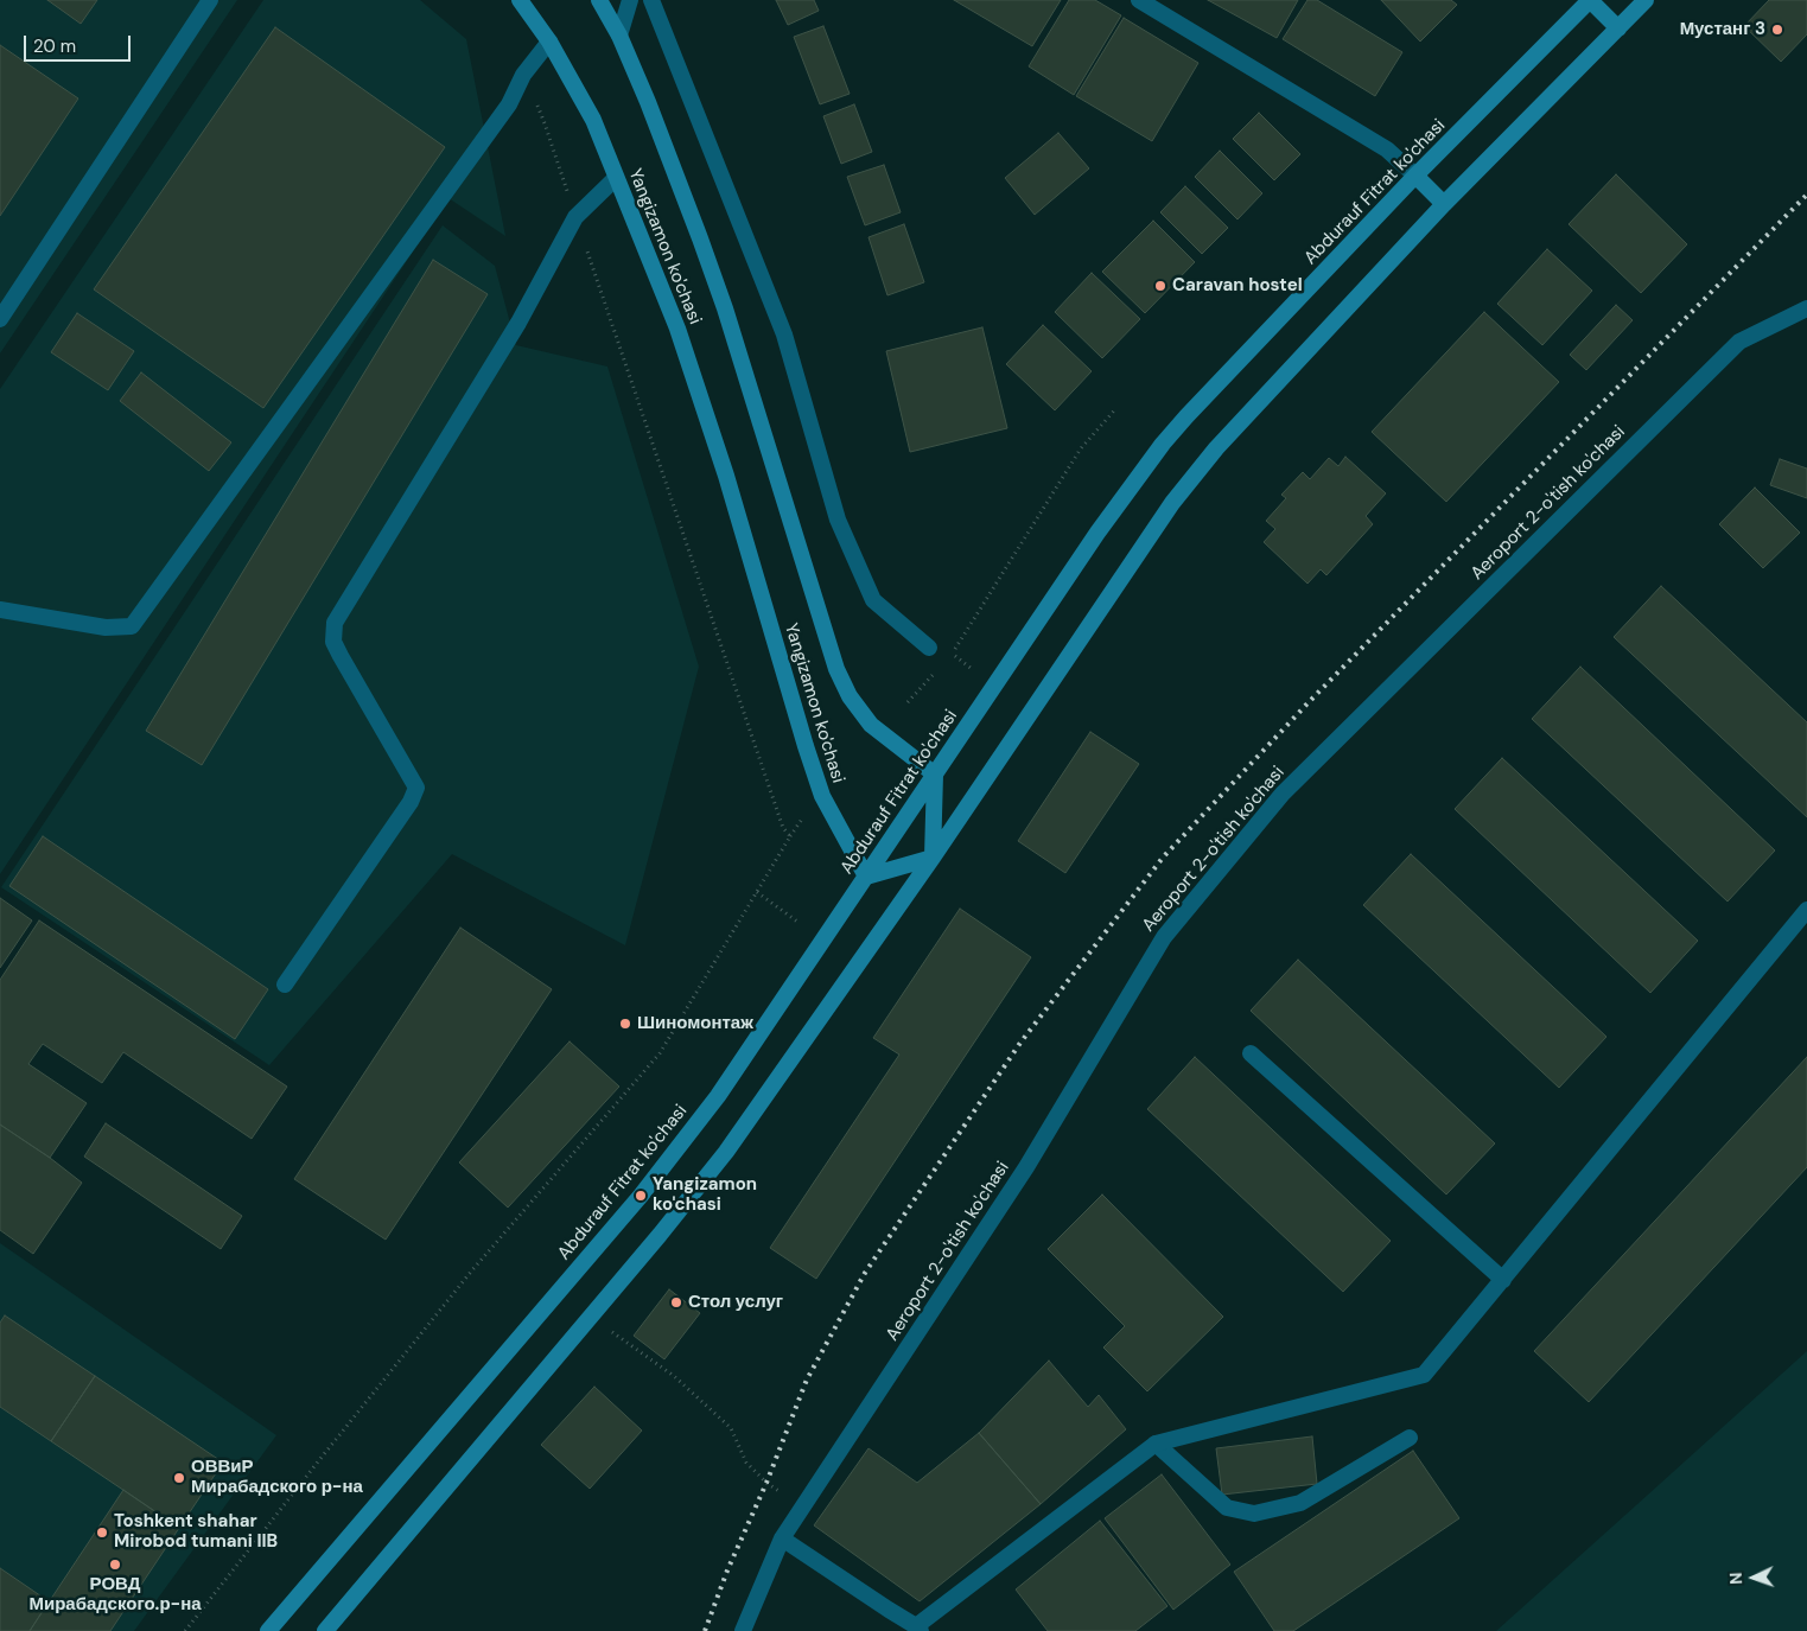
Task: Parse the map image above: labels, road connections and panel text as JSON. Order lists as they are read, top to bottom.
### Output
{
  "streets": {
    "main road": ["Abdurauf Fitrat ko'chasi", "Yangizamon ko'chasi"],
    "street": ["Aeroport 2-o'tish ko'chasi"]
  },
  "crossings": [
    ["Abdurauf Fitrat ko'chasi", "Yangizamon ko'chasi"]
  ],
  "places": [
    "Мустанг 3",
    "Caravan hostel",
    "Шиномонтаж",
    "Yangizamon ko'chasi",
    "Стол услуг",
    "ОВВиР Мирабадского р-на",
    "Toshkent shahar Mirobod tumani IIB",
    "РОВД Мирабадского.р-на"
  ],
  "scale_bar": "20 m",
  "north": "left"
}
